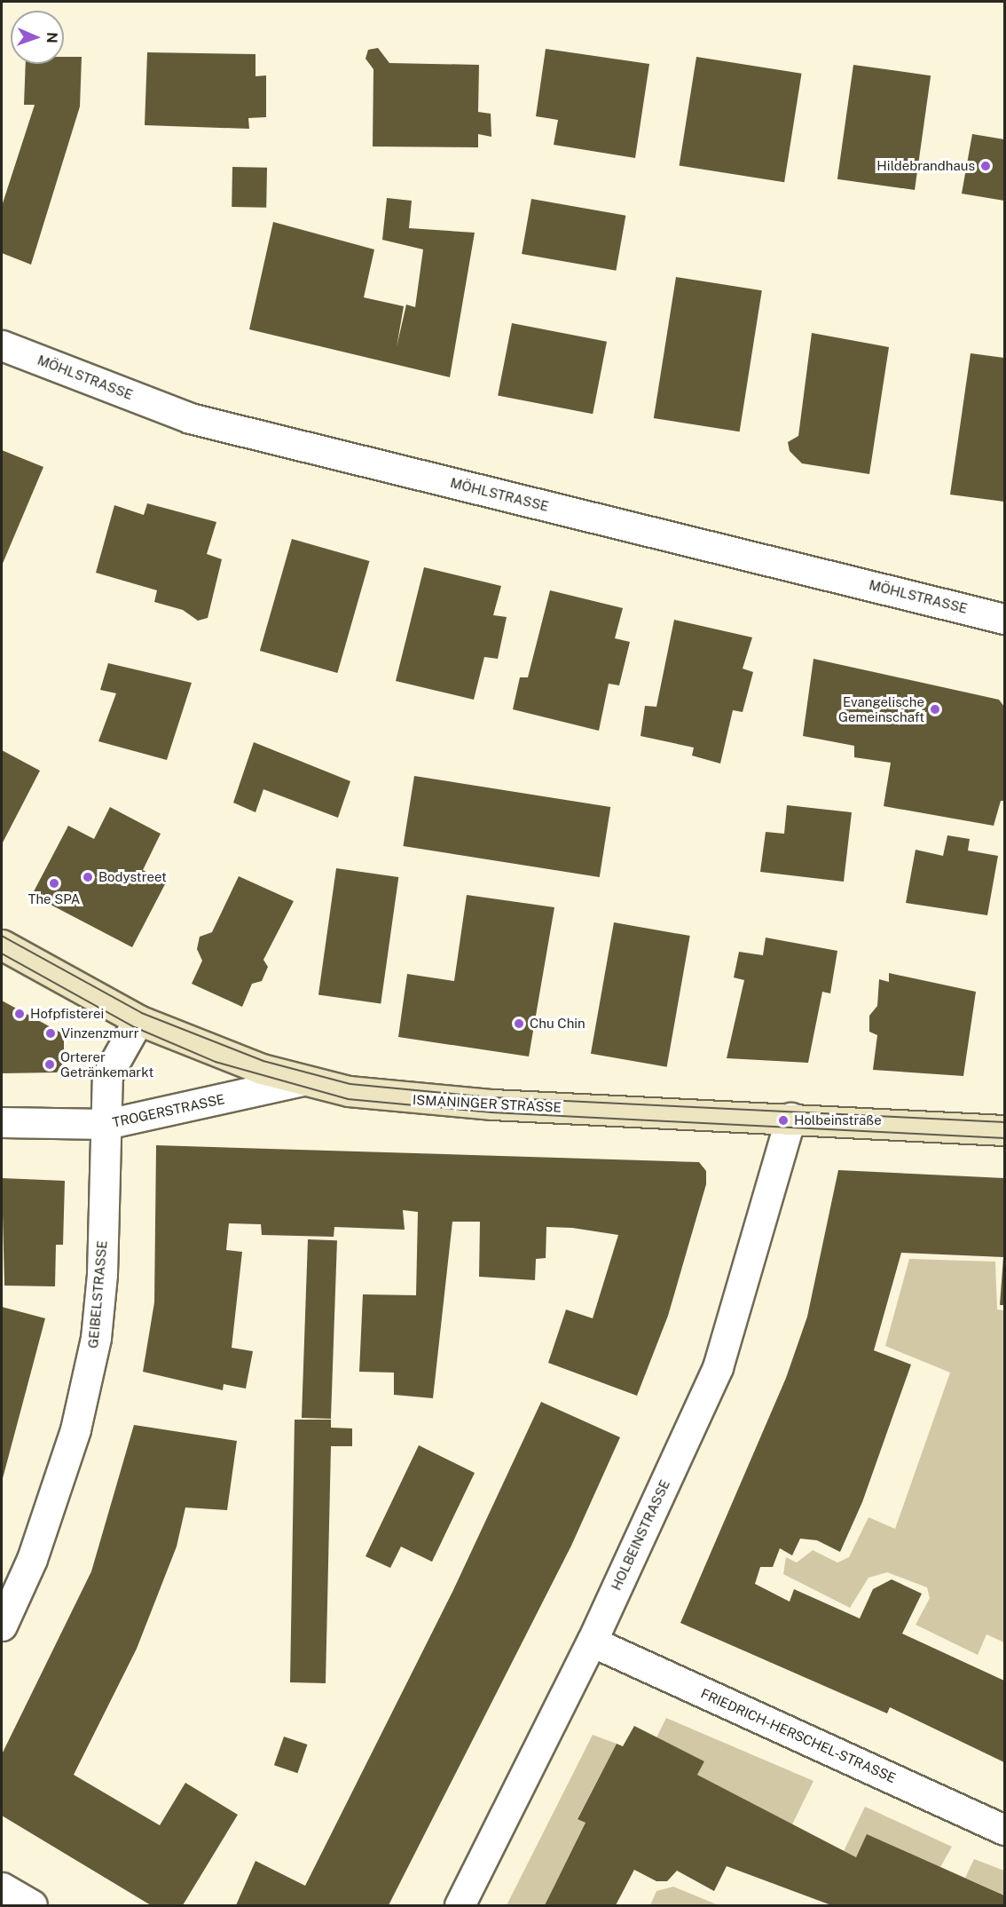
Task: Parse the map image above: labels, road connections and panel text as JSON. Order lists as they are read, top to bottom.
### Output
{
  "streets": {
    "street": [
      "MÖHLSTRASSE",
      "ISMANINGER STRASSE",
      "TROGERSTRASSE",
      "GEIBELSTRASSE",
      "HOLBEINSTRASSE",
      "FRIEDRICH-HERSCHEL-STRASSE"
    ]
  },
  "crossings": [
    ["ISMANINGER STRASSE", "TROGERSTRASSE"],
    ["ISMANINGER STRASSE", "GEIBELSTRASSE"],
    ["ISMANINGER STRASSE", "HOLBEINSTRASSE"],
    ["TROGERSTRASSE", "GEIBELSTRASSE"],
    ["HOLBEINSTRASSE", "FRIEDRICH-HERSCHEL-STRASSE"]
  ],
  "places": [
    "Hildebrandhaus",
    "Evangelische Gemeinschaft",
    "Bodystreet",
    "The SPA",
    "Hofpfisterei",
    "Chu Chin",
    "Vinzenzmurr",
    "Orterer Getränkemarkt",
    "Holbeinstraße"
  ],
  "north": "right"
}
